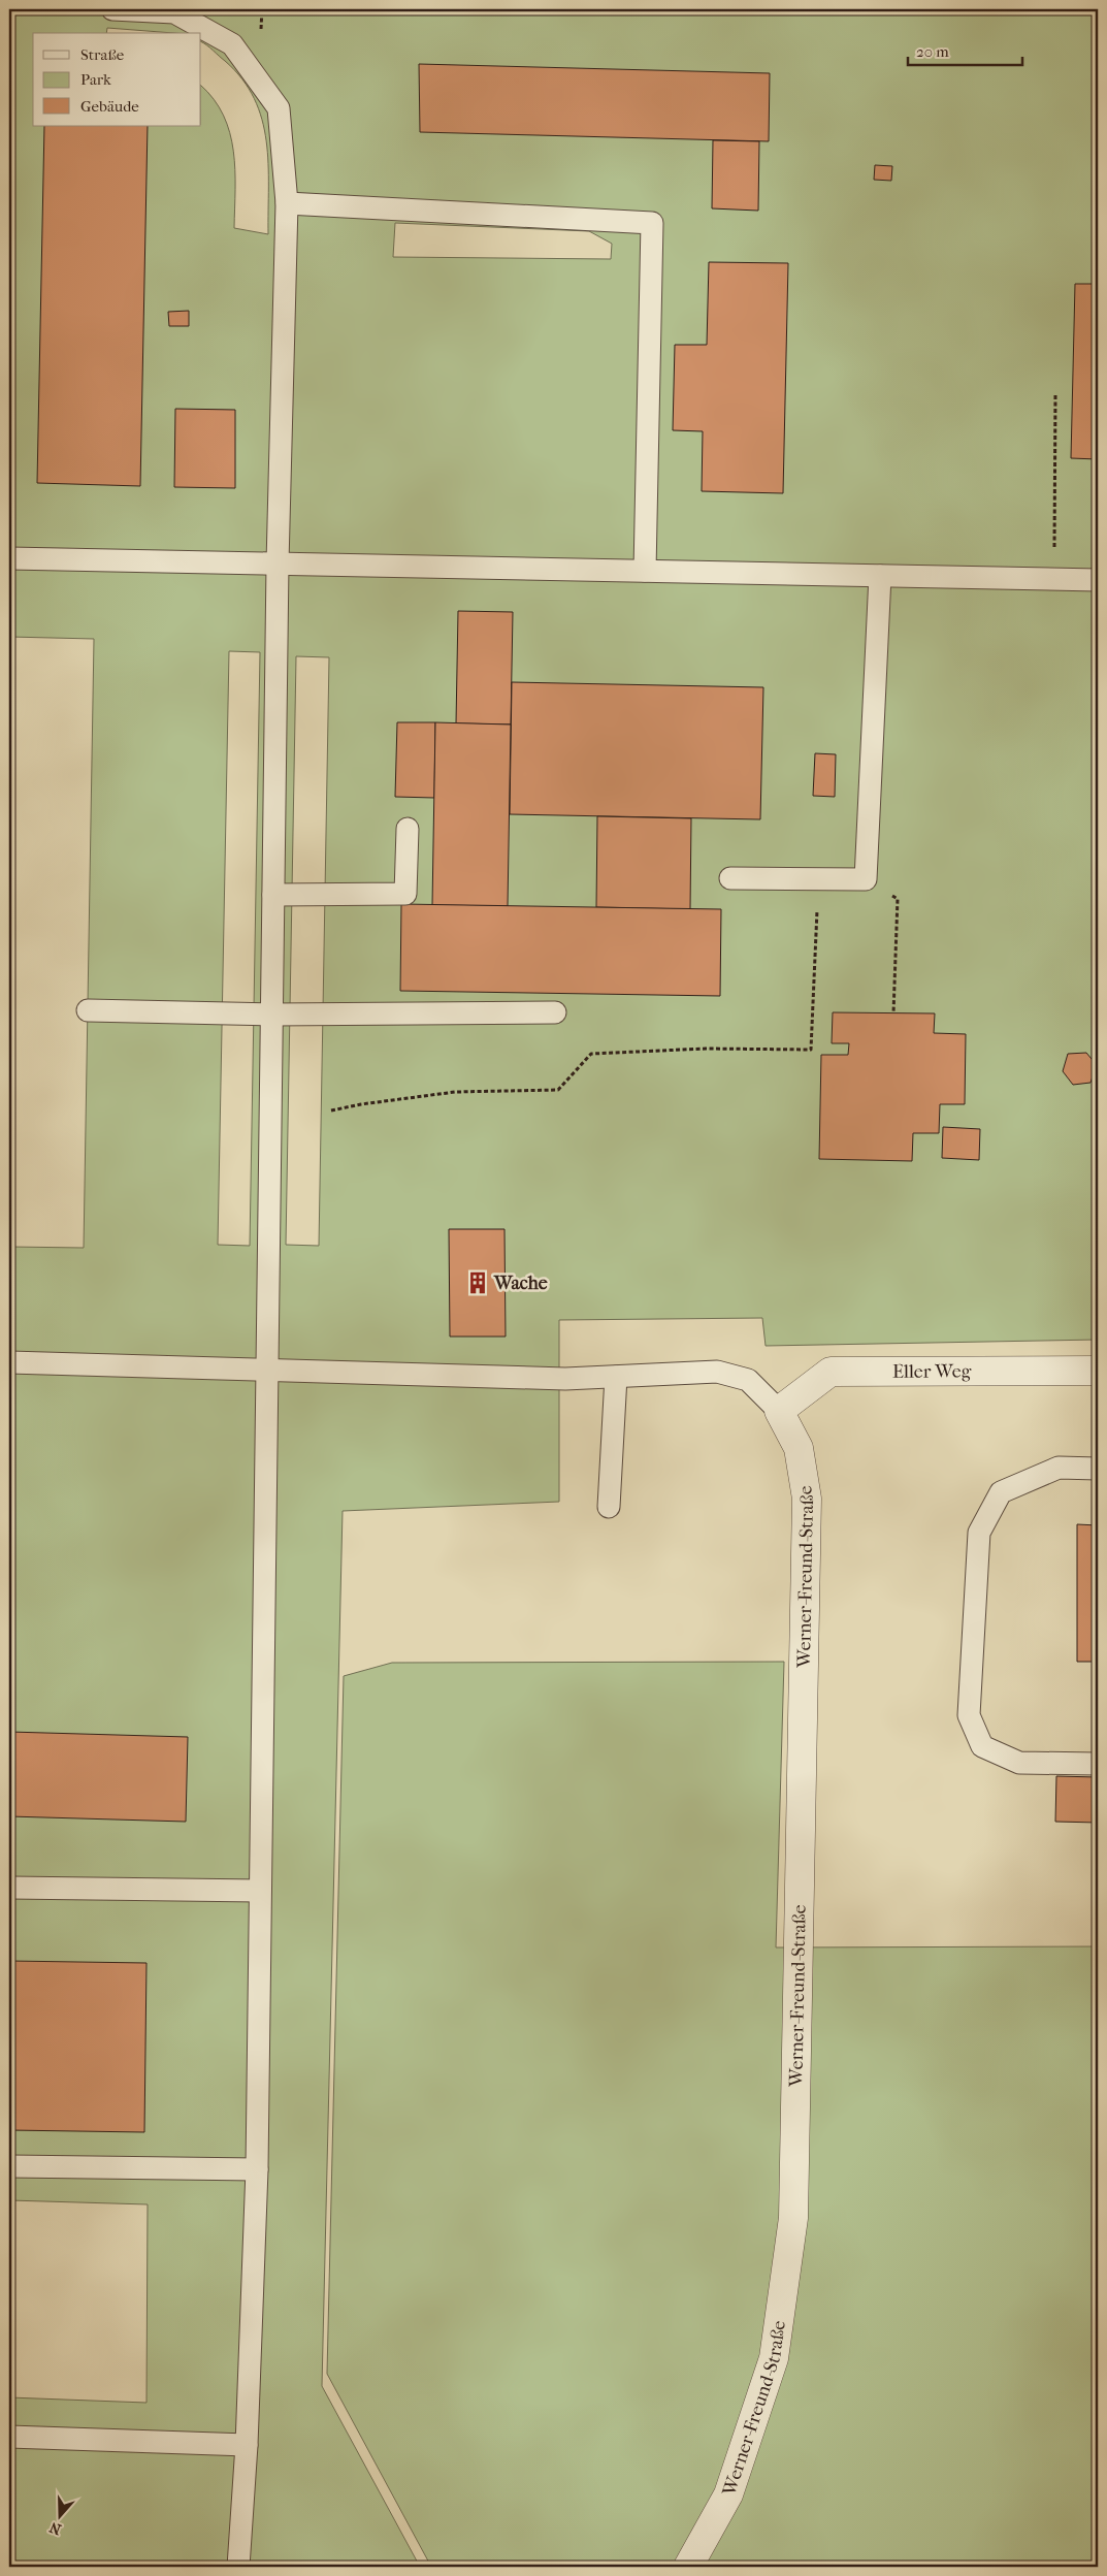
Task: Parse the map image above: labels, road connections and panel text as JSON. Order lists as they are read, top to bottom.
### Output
{
  "streets": {
    "street": ["Eller Weg", "Werner-Freund-Straße"]
  },
  "crossings": [
    ["Eller Weg", "Werner-Freund-Straße"]
  ],
  "places": {
    "building": ["Wache"]
  },
  "legend": ["Straße", "Park", "Gebäude"],
  "scale_bar": "20 m",
  "north": "bottom"
}
